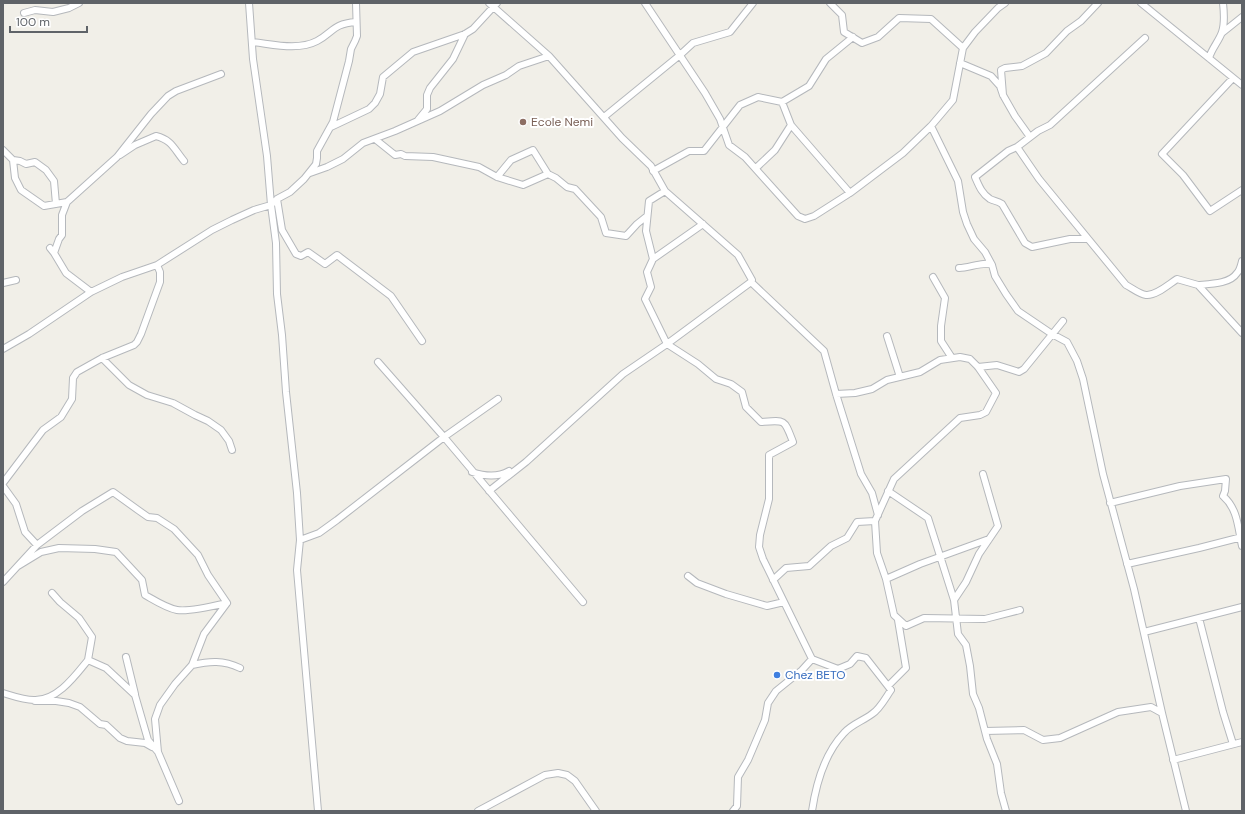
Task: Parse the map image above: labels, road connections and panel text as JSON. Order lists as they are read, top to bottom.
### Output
{
  "places": ["Ecole Nemi", "Chez BETO"],
  "scale_bar": "100 m"
}
